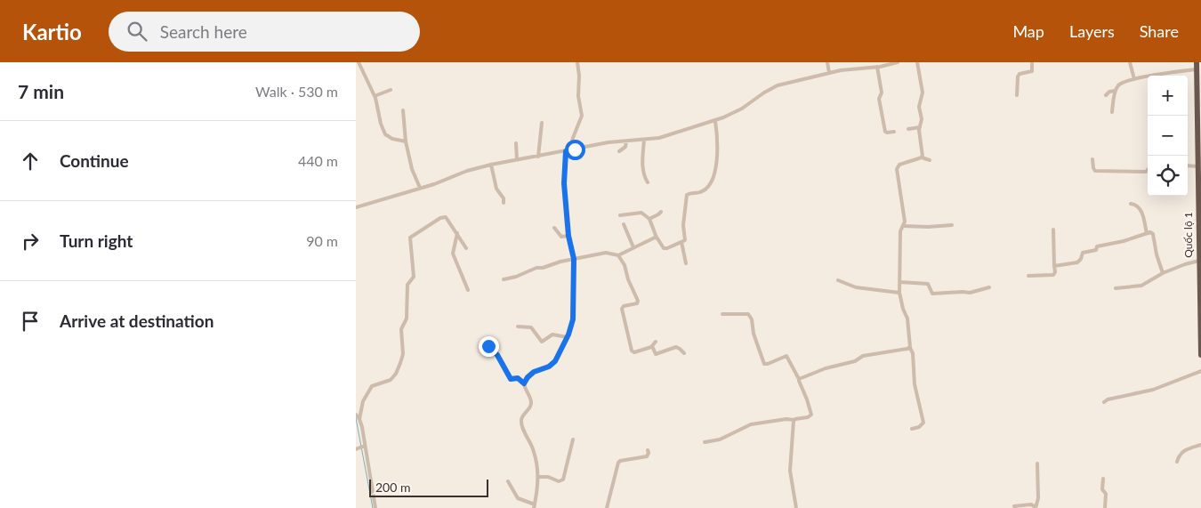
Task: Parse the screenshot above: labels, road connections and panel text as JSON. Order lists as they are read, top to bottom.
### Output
{
  "streets": {
    "highway": ["Quốc lộ 1"]
  },
  "scale_bar": "200 m",
  "page": {
    "header": "Kartio",
    "search": "Search here",
    "nav": ["Map", "Layers", "Share"],
    "heading": ["7 min", "Walk · 530 m"],
    "map_buttons": ["+", "−"],
    "list": [
      ["Continue", "440 m"],
      ["Turn right", "90 m"],
      "Arrive at destination"
    ],
    "scale": "200 m"
  }
}
